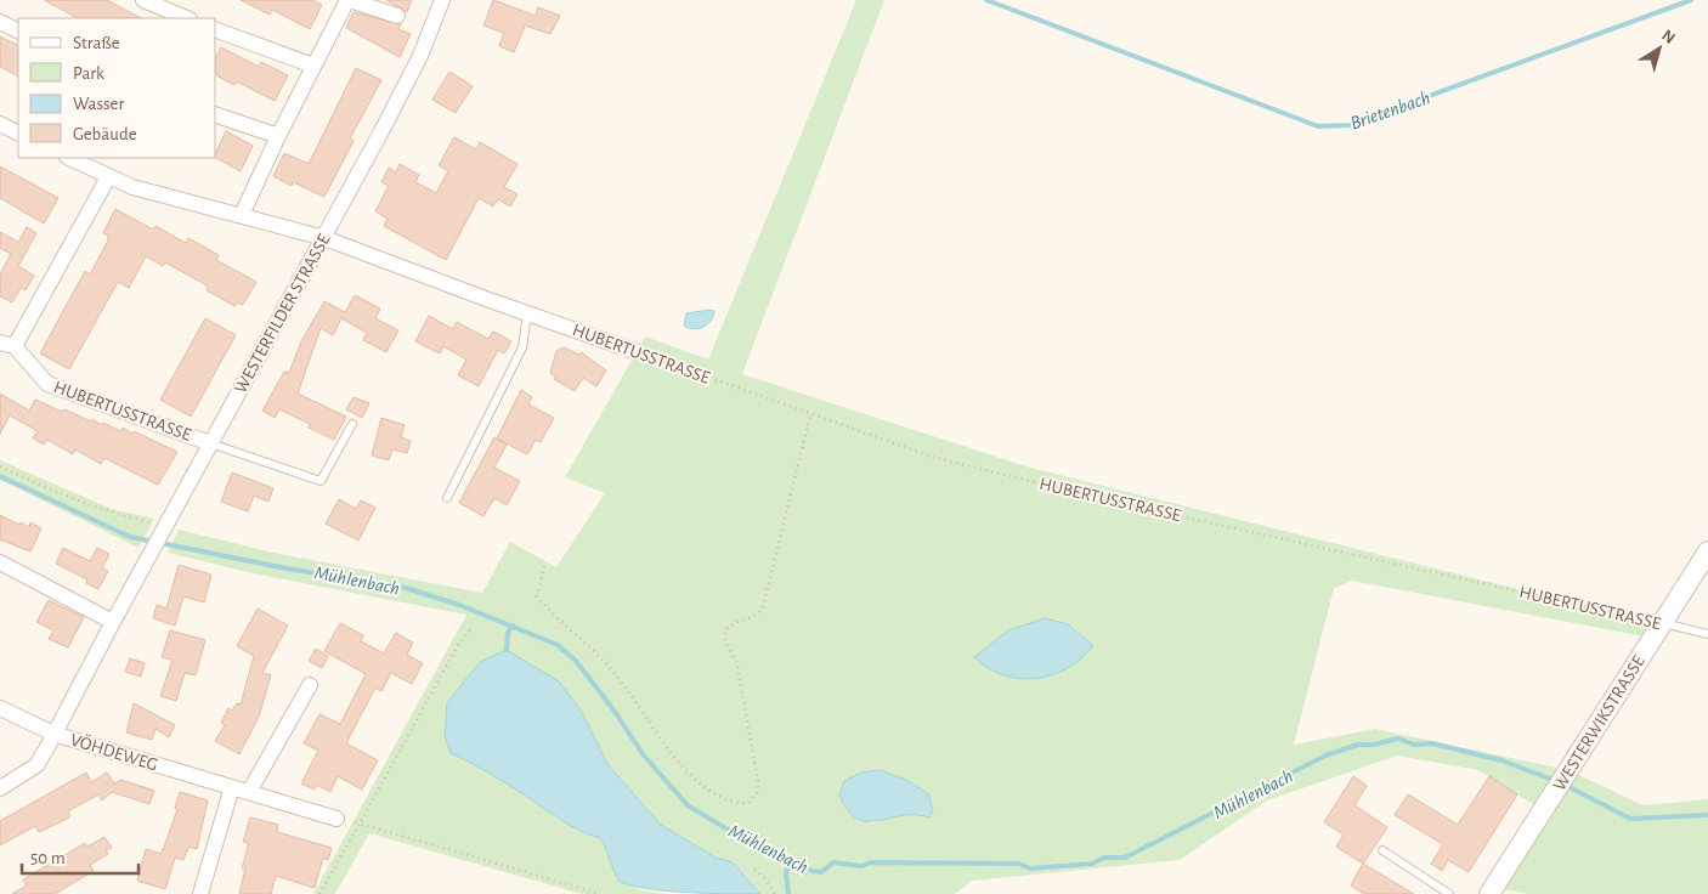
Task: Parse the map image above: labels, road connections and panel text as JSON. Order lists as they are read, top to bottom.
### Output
{
  "streets": {
    "street": [
      "WESTERFILDER STRASSE",
      "HUBERTUSSTRASSE",
      "WESTERWIKSTRASSE",
      "VÖHDEWEG"
    ]
  },
  "crossings": [
    ["WESTERFILDER STRASSE", "HUBERTUSSTRASSE"],
    ["WESTERFILDER STRASSE", "VÖHDEWEG"],
    ["HUBERTUSSTRASSE", "WESTERWIKSTRASSE"]
  ],
  "water": ["Brietenbach", "Mühlenbach"],
  "legend": [
    "Straße",
    "Park",
    "Wasser",
    "Gebäude"
  ],
  "scale_bar": "50 m",
  "north": "top right"
}
